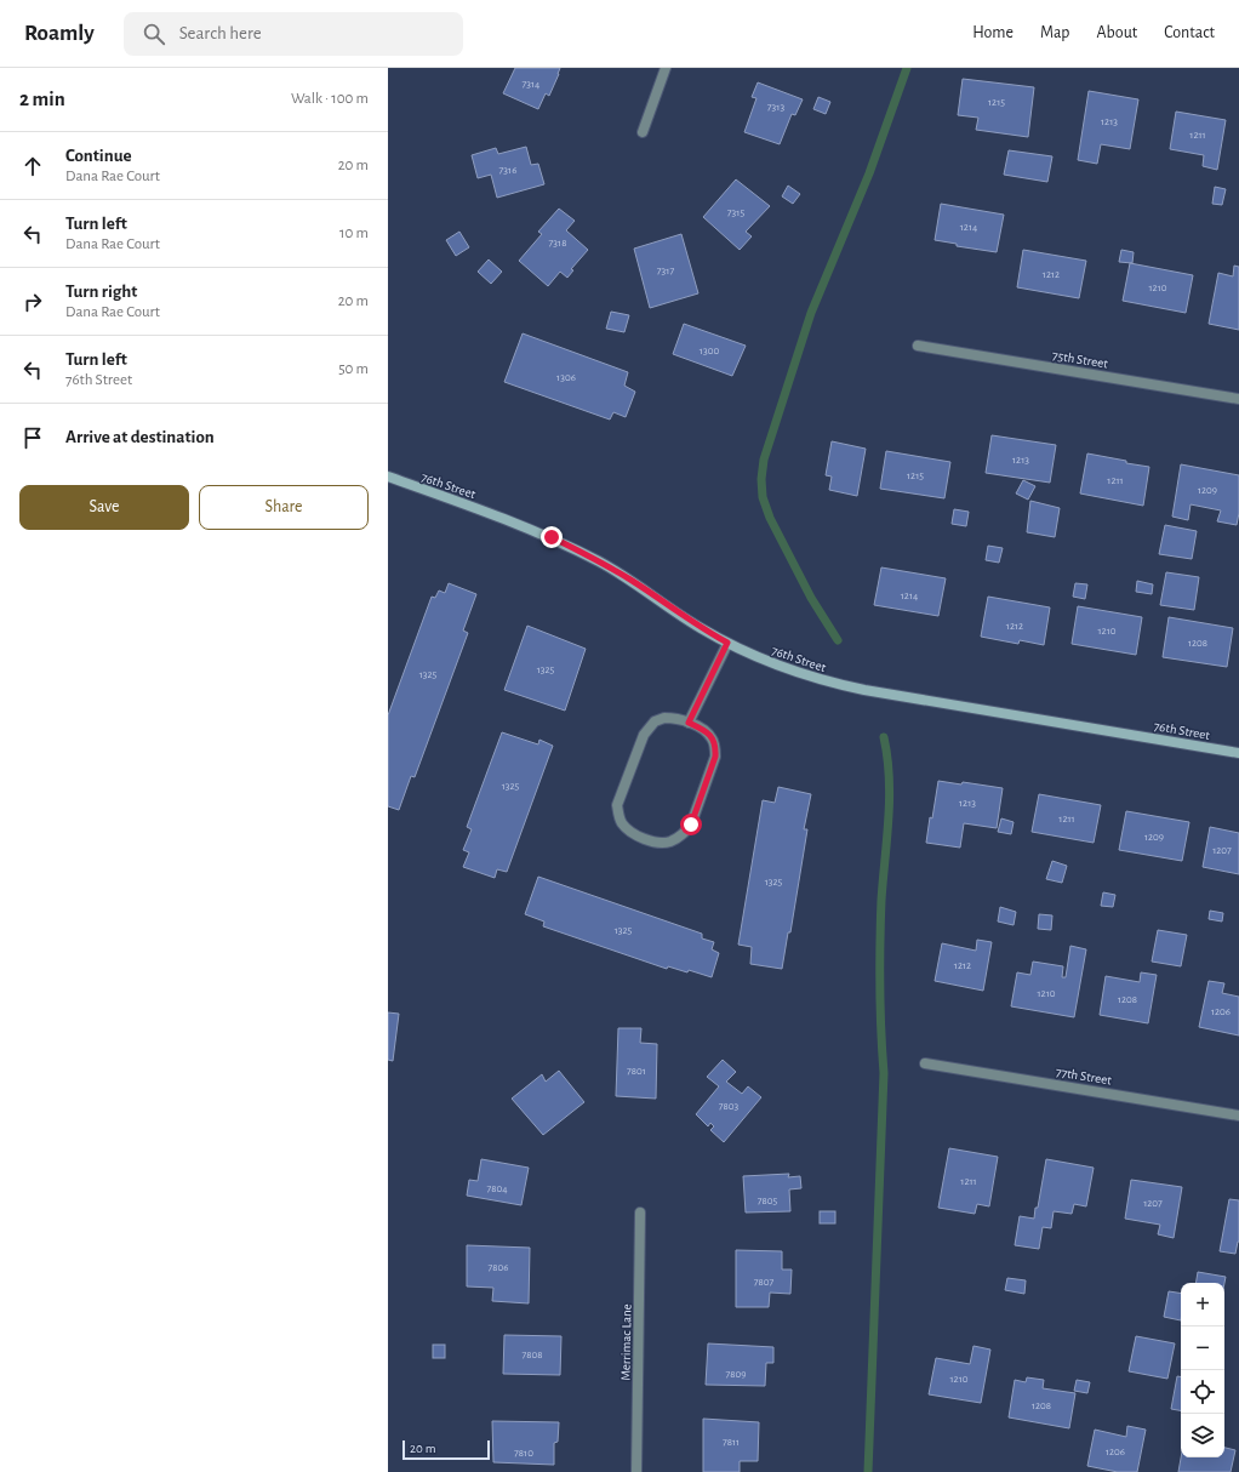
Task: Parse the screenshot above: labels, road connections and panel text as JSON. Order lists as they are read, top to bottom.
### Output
{
  "streets": {
    "street": [
      "75th Street",
      "76th Street",
      "77th Street",
      "Merrimac Lane"
    ]
  },
  "house_numbers": [
    "7314",
    "1215",
    "7313",
    "1213",
    "1211",
    "7316",
    "7315",
    "1214",
    "7318",
    "7317",
    "1212",
    "1210",
    "1300",
    "1306",
    "1213",
    "1215",
    "1211",
    "1209",
    "1214",
    "1212",
    "1210",
    "1208",
    "1325",
    "1325",
    "1325",
    "1213",
    "1211",
    "1209",
    "1207",
    "1325",
    "1325",
    "1212",
    "1210",
    "1208",
    "1206",
    "7801",
    "7803",
    "1211",
    "7804",
    "7805",
    "1207",
    "7806",
    "7807",
    "7808",
    "7809",
    "1210",
    "1208",
    "7811",
    "1206",
    "7810"
  ],
  "scale_bar": "20 m",
  "page": {
    "header": "Roamly",
    "search": "Search here",
    "nav": [
      "Home",
      "Map",
      "About",
      "Contact"
    ],
    "heading": ["2 min", "Walk · 100 m"],
    "list": [
      ["Continue", "Dana Rae Court", "20 m"],
      ["Turn left", "Dana Rae Court", "10 m"],
      ["Turn right", "Dana Rae Court", "20 m"],
      ["Turn left", "76th Street", "50 m"],
      "Arrive at destination"
    ],
    "buttons": ["Save", "Share"],
    "map_buttons": ["+", "−"],
    "scale": "20 m"
  }
}
